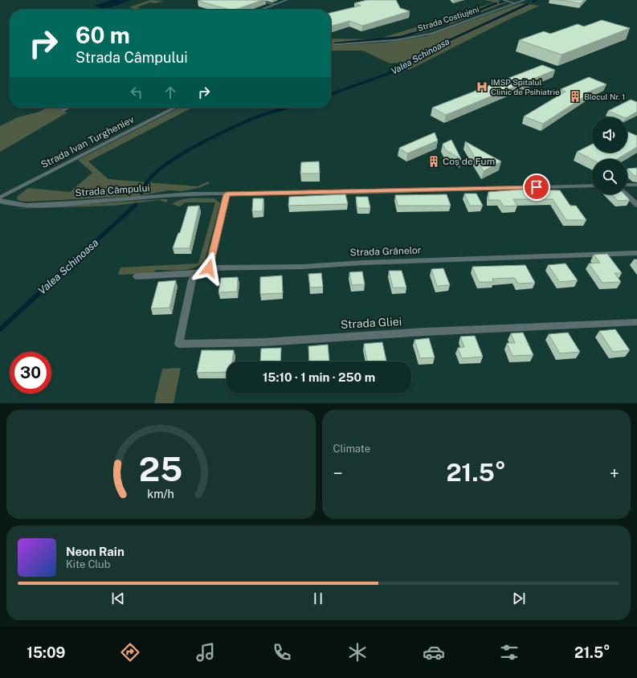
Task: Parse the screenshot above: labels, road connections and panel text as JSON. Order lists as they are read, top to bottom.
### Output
{
  "streets": {
    "street": [
      "Strada Costiujeni",
      "Strada Ivan Turgheniev",
      "Strada Câmpului",
      "Strada Grânelor",
      "Strada Gliei"
    ]
  },
  "crossings": [
    ["Strada Grânelor", "Strada Gliei"]
  ],
  "water": ["Valea Schinoasa"],
  "places": {
    "hospital": ["IMSP Spitalul Clinic de Psihiatrie"],
    "building": ["Blocul Nr. 1", "Coș de Fum"]
  },
  "page": {
    "turn": ["60 m", "Strada Câmpului"],
    "limit": "30",
    "trip": "15:10 · 1 min · 250 m",
    "tile": "Climate",
    "heat": ["−", "21.5°", "+"],
    "song": ["Neon Rain", "Kite Club"],
    "tabs": ["15:09", "21.5°"],
    "gauge": ["25", "km/h"]
  }
}
